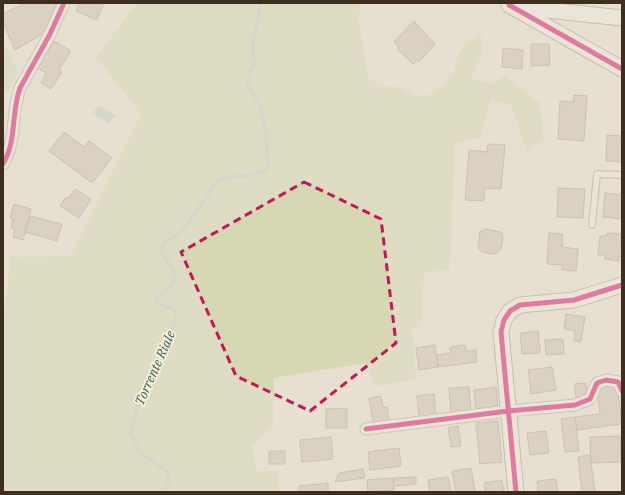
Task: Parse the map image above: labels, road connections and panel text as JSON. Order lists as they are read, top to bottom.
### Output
{
  "water": ["Torrente Riale"]
}
